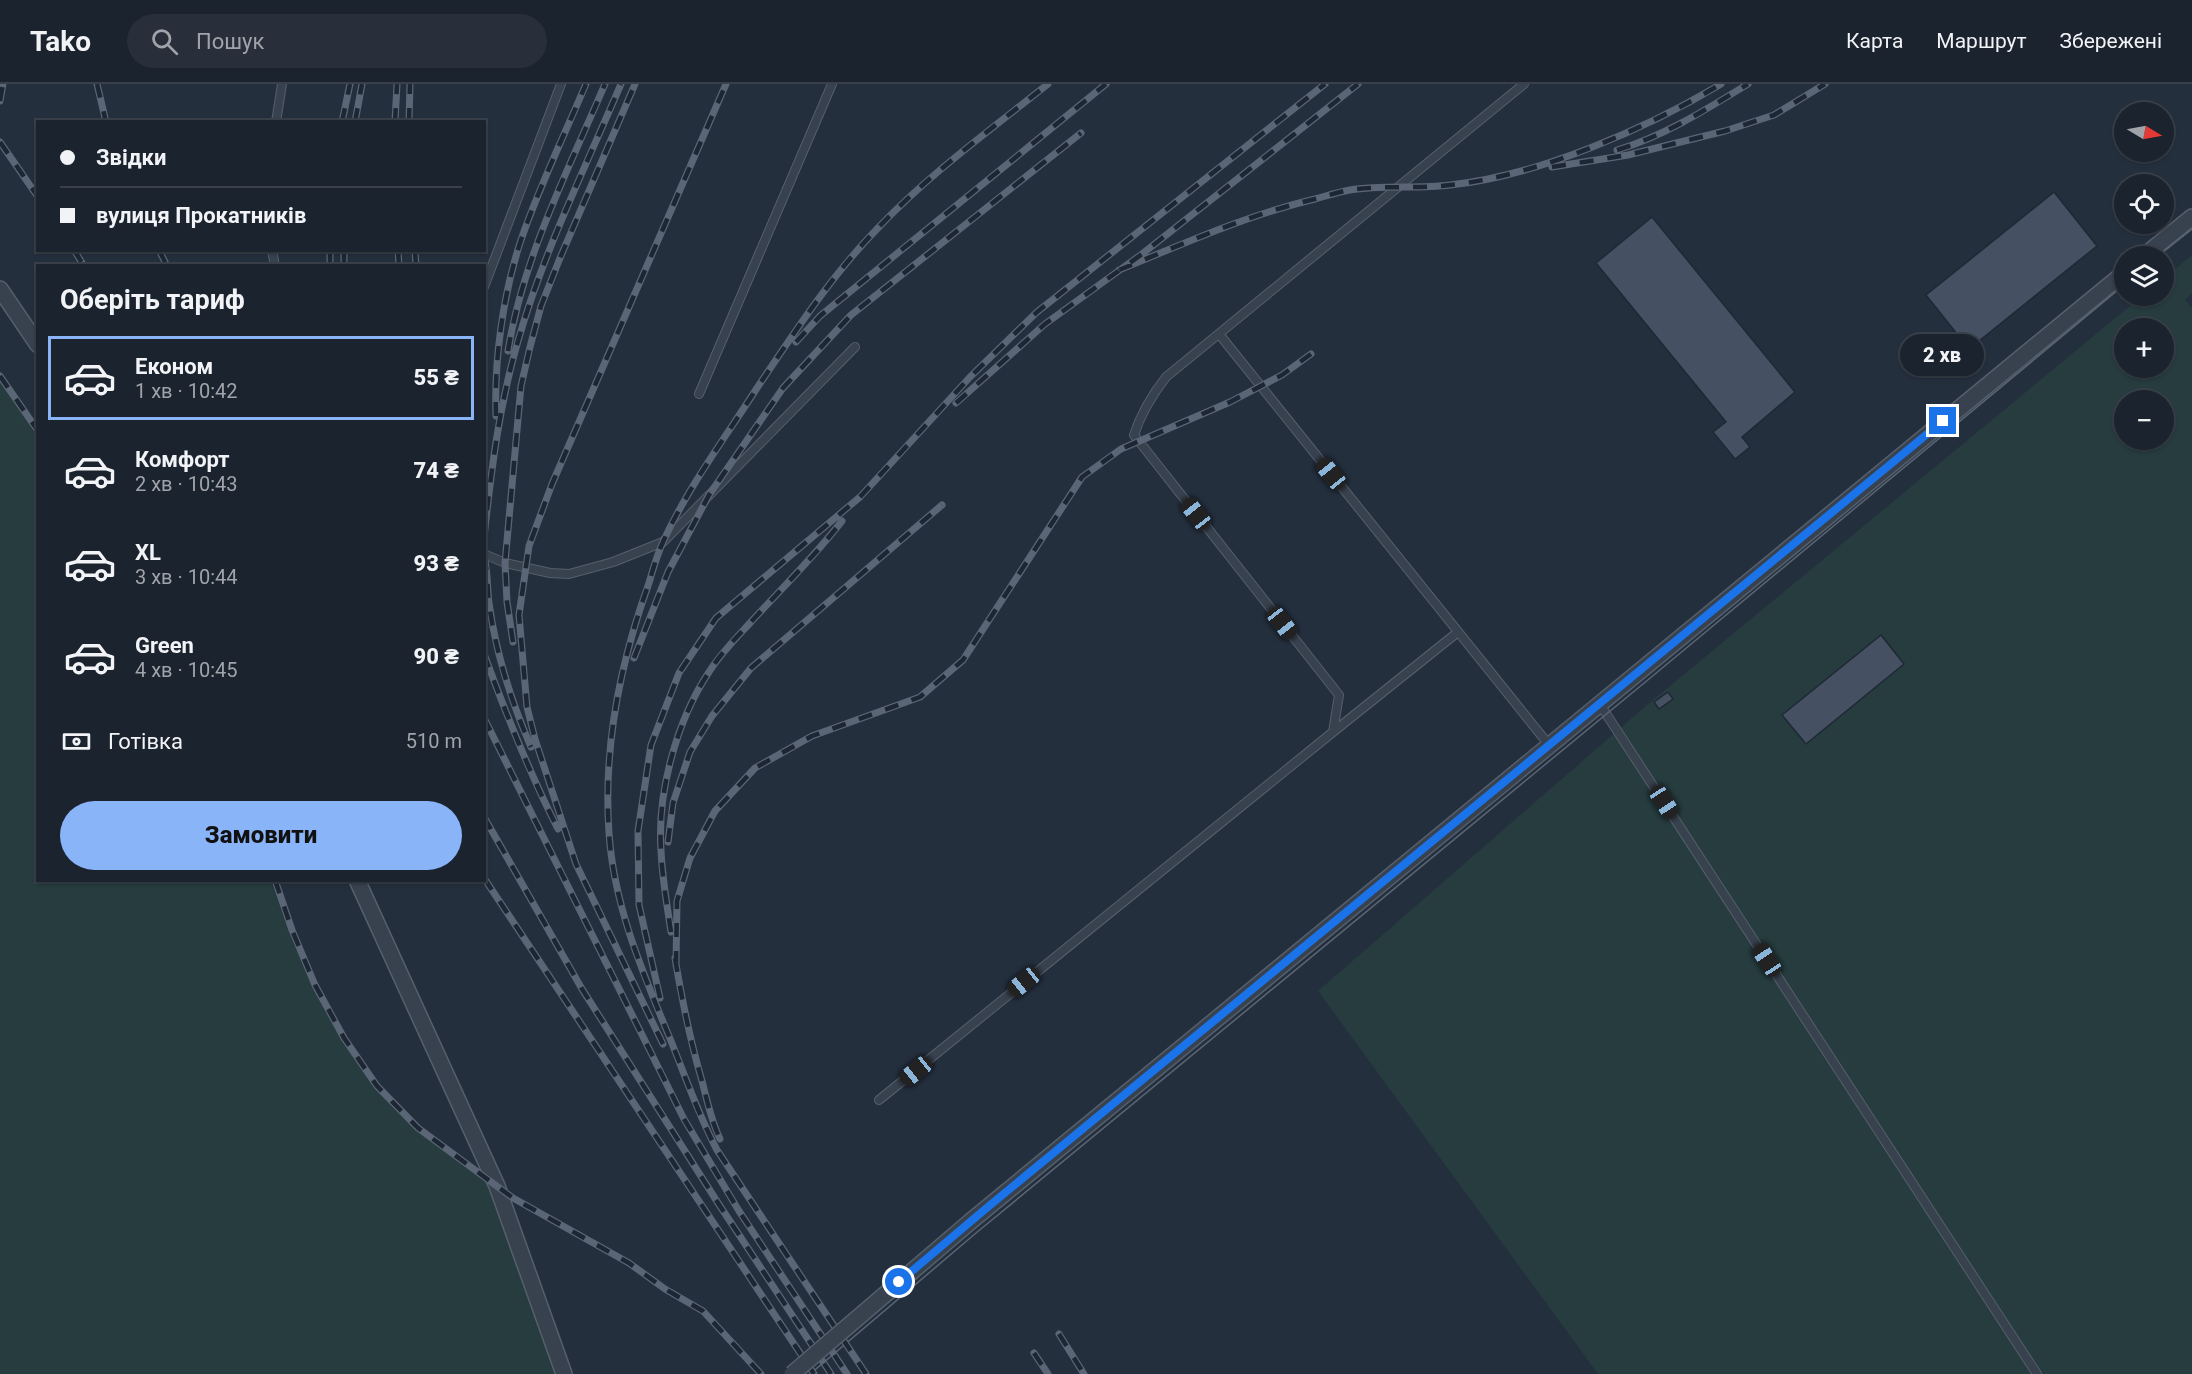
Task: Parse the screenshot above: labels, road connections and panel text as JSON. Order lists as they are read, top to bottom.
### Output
{
  "north": "right",
  "page": {
    "header": "Tako",
    "search": "Пошук",
    "nav": ["Карта", "Маршрут", "Збережені"],
    "map_buttons": ["+", "−"],
    "banner": ["Звідки", "вулиця Прокатників"],
    "heading": "Оберіть тариф",
    "bubble": "2 хв",
    "list": [
      {
        "name": "Економ",
        "note": "1 хв · 10:42",
        "value": "55 ₴"
      },
      {
        "name": "Комфорт",
        "note": "2 хв · 10:43",
        "value": "74 ₴"
      },
      {
        "name": "XL",
        "note": "3 хв · 10:44",
        "value": "93 ₴"
      },
      {
        "name": "Green",
        "note": "4 хв · 10:45",
        "value": "90 ₴"
      }
    ],
    "pay": ["Готівка", "510 m"],
    "buttons": "Замовити"
  }
}
